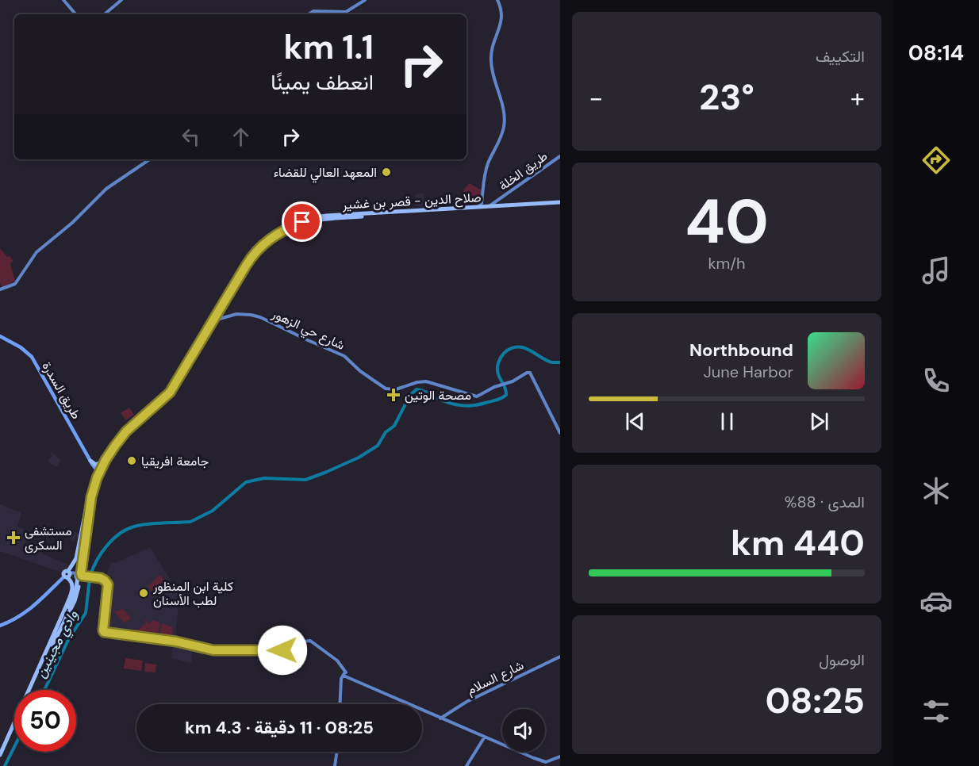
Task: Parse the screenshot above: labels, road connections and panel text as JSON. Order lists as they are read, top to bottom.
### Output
{
  "streets": {
    "highway": ["صلاح الدين - قصر بن غشير"],
    "main road": ["طريق السدرة"],
    "street": ["طريق الخلة", "شارع حي الزهور", "شارع السلام"]
  },
  "crossings": [
    ["طريق الخلة", "صلاح الدين - قصر بن غشير"],
    ["صلاح الدين - قصر بن غشير", "طريق السدرة"]
  ],
  "water": ["وادي مجينين"],
  "places": {
    "other": ["المعهد العالي للقضاء", "جامعة افريقيا", "كلية ابن المنظور لطب الأسنان"],
    "health": ["مصحة الوتين", "مستشفى السكرى"]
  },
  "page": {
    "tabs": "08:14",
    "tile": [
      "التكييف",
      ["40", "km/h"],
      ["المدى · 88%", "440 km"],
      ["الوصول", "08:25"]
    ],
    "turn": ["1.1 km", "انعطف يمينًا"],
    "heat": ["−", "23°", "+"],
    "song": ["Northbound", "June Harbor"],
    "limit": "50",
    "trip": "08:25 · 11 دقيقة · 4.3 km"
  }
}
